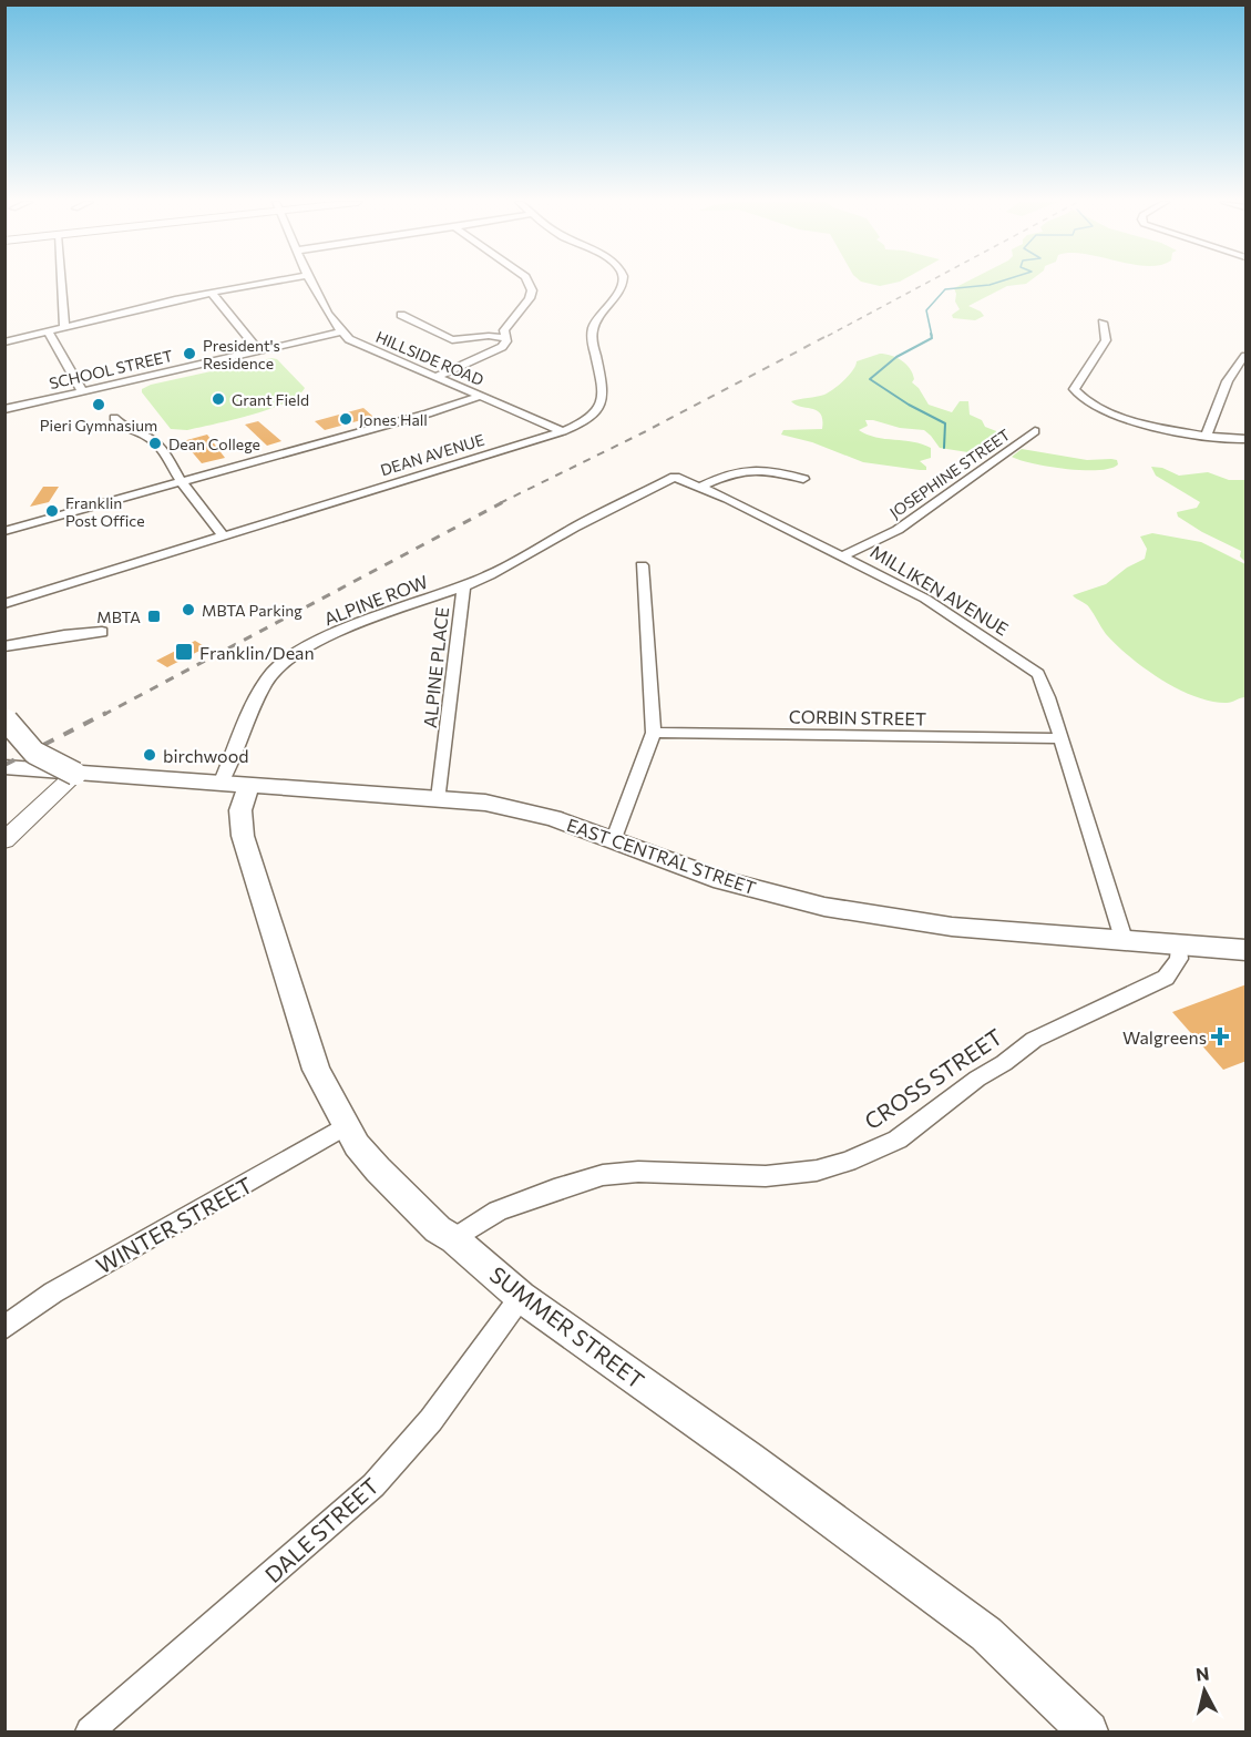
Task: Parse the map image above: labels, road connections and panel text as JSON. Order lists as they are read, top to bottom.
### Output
{
  "streets": {
    "main road": ["EAST CENTRAL STREET", "SUMMER STREET"],
    "street": [
      "HILLSIDE ROAD",
      "SCHOOL STREET",
      "DEAN AVENUE",
      "JOSEPHINE STREET",
      "MILLIKEN AVENUE",
      "ALPINE ROW",
      "ALPINE PLACE",
      "CORBIN STREET",
      "CROSS STREET",
      "WINTER STREET",
      "DALE STREET"
    ]
  },
  "crossings": [
    ["HILLSIDE ROAD", "SCHOOL STREET"],
    ["HILLSIDE ROAD", "DEAN AVENUE"],
    ["JOSEPHINE STREET", "MILLIKEN AVENUE"],
    ["MILLIKEN AVENUE", "ALPINE PLACE"],
    ["MILLIKEN AVENUE", "CORBIN STREET"],
    ["MILLIKEN AVENUE", "EAST CENTRAL STREET"],
    ["ALPINE ROW", "ALPINE PLACE"],
    ["ALPINE ROW", "EAST CENTRAL STREET"],
    ["ALPINE ROW", "SUMMER STREET"],
    ["ALPINE PLACE", "EAST CENTRAL STREET"],
    ["EAST CENTRAL STREET", "CROSS STREET"],
    ["EAST CENTRAL STREET", "SUMMER STREET"],
    ["CROSS STREET", "SUMMER STREET"],
    ["WINTER STREET", "SUMMER STREET"],
    ["SUMMER STREET", "DALE STREET"]
  ],
  "places": {
    "other": [
      "President's Residence",
      "Grant Field",
      "Pieri Gymnasium",
      "Jones Hall",
      "Dean College",
      "Franklin Post Office",
      "MBTA Parking",
      "birchwood"
    ],
    "transit": ["MBTA", "Franklin/Dean"],
    "health": ["Walgreens"]
  },
  "north": "top"
}
